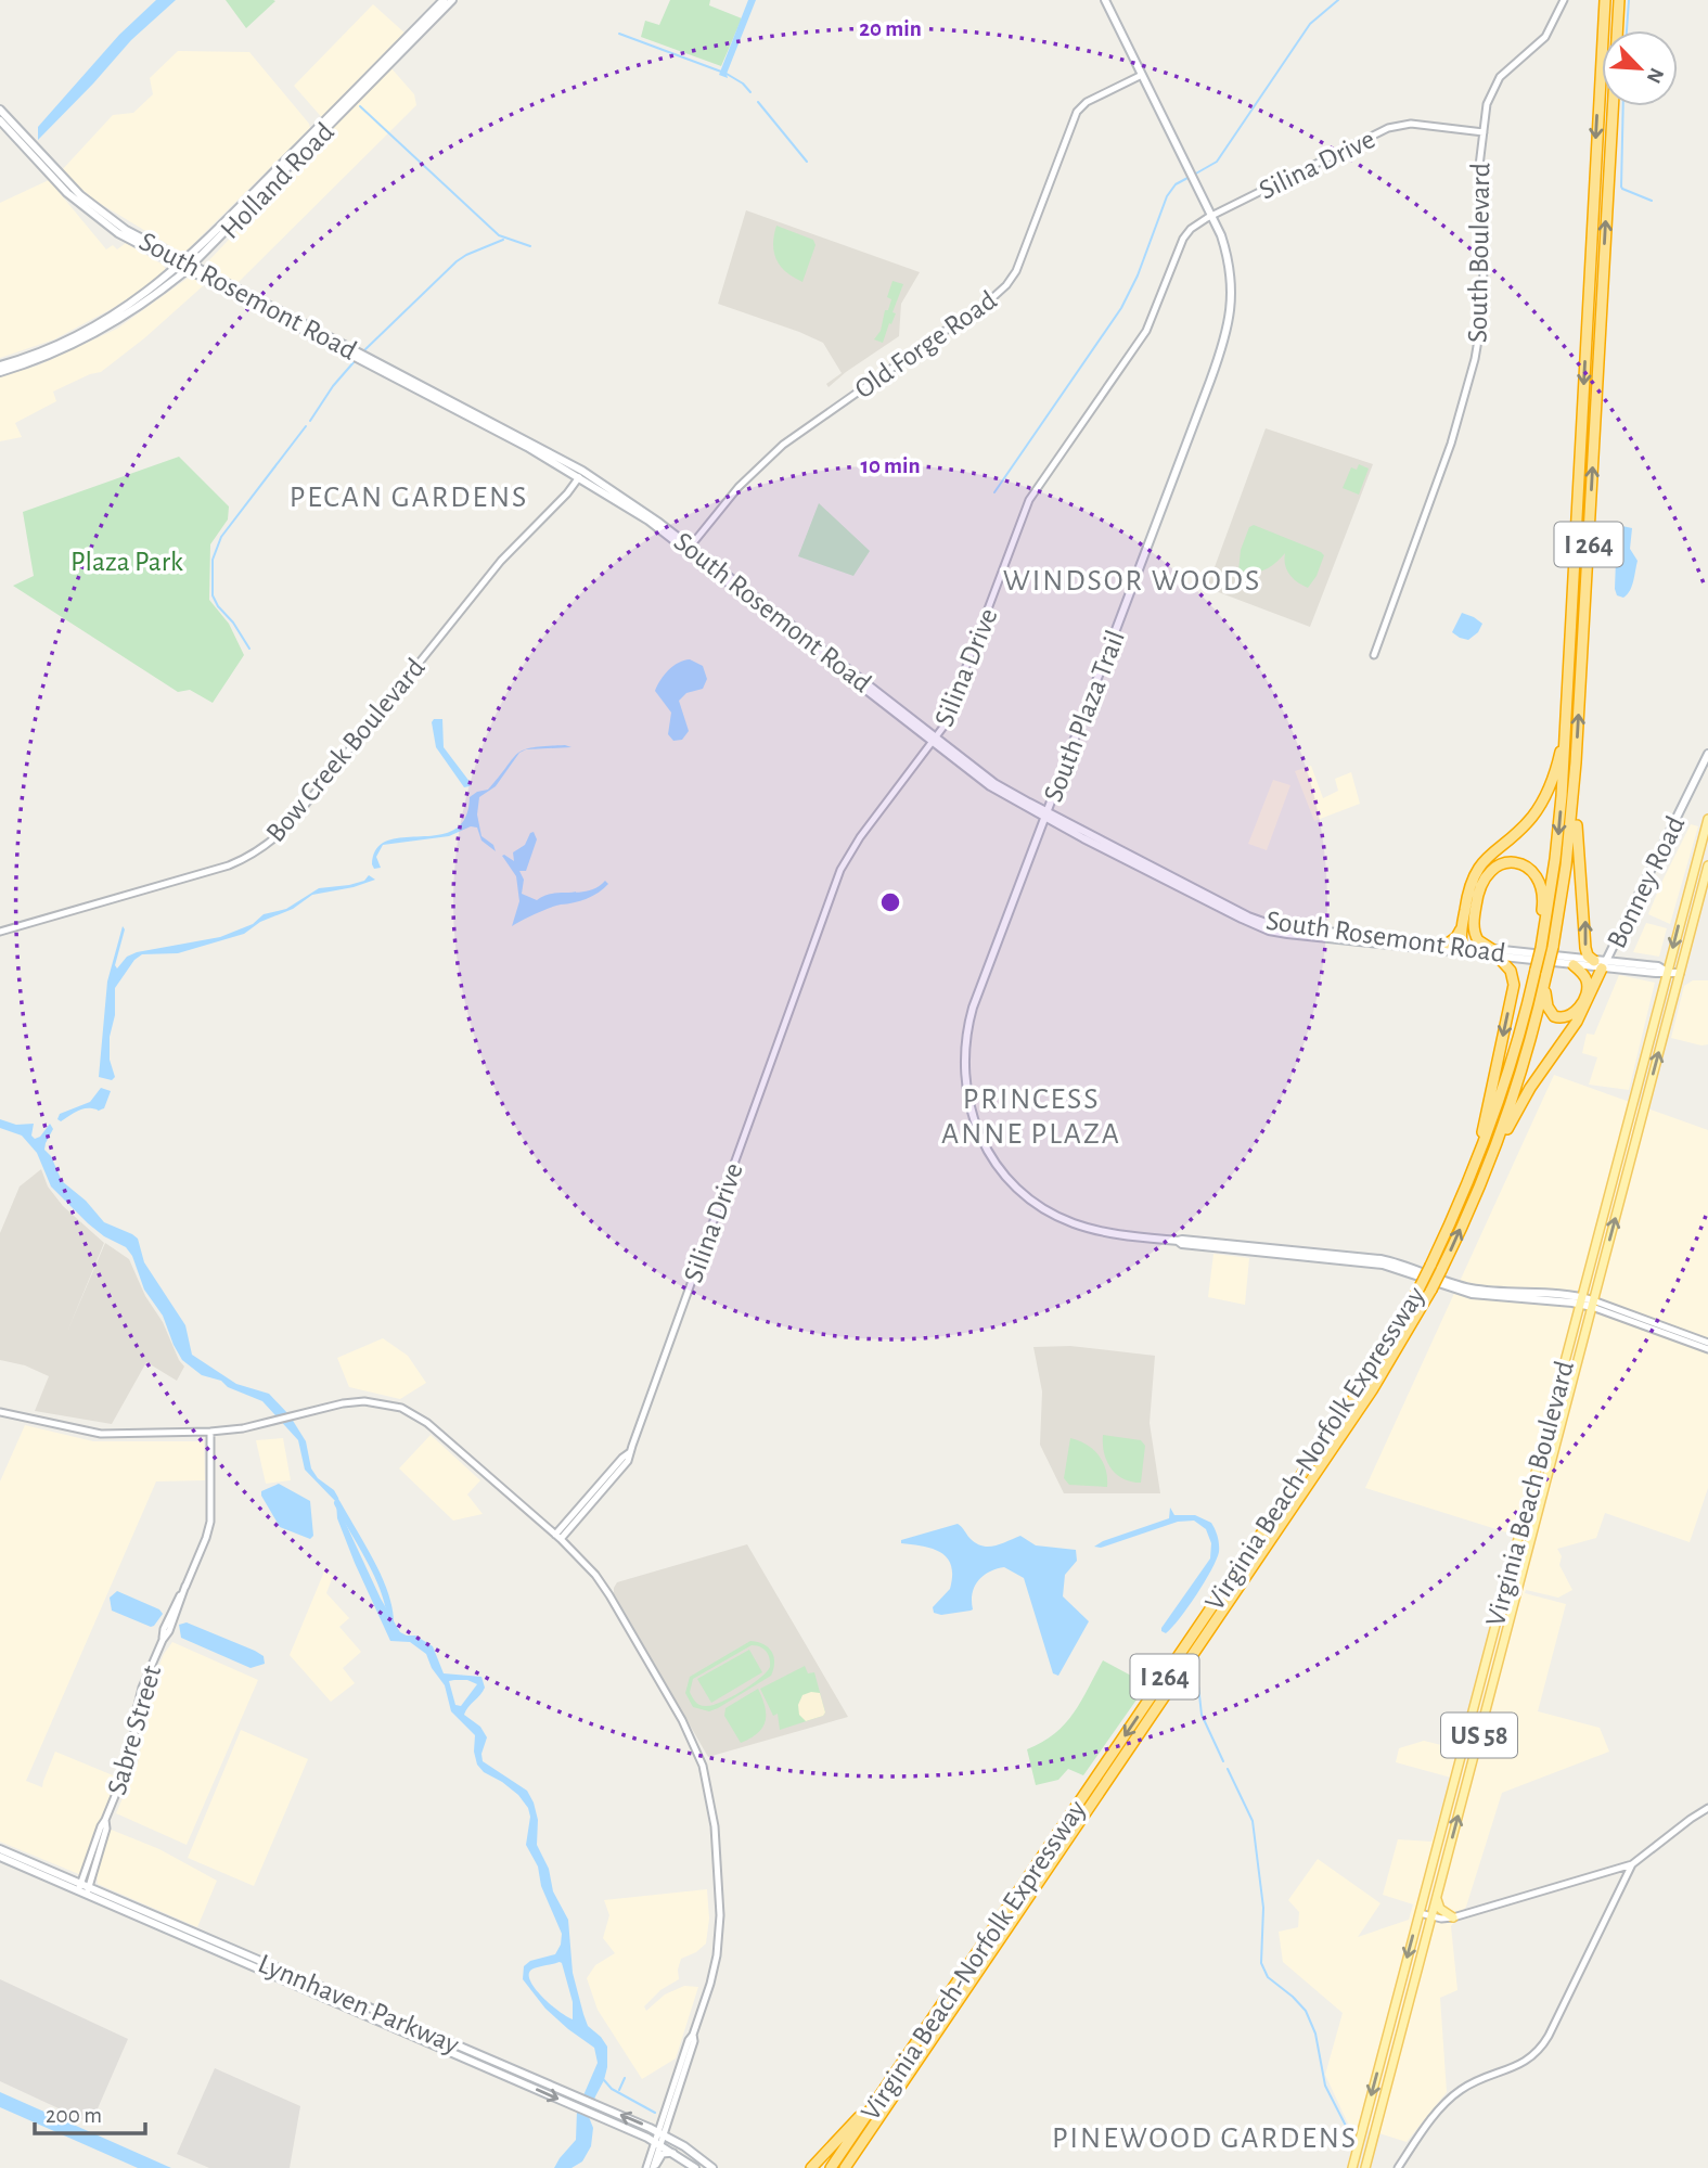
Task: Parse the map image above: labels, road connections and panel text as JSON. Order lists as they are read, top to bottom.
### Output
{
  "streets": {
    "highway": ["I 264", "Virginia Beach-Norfolk Expressway"],
    "main road": [
      "Holland Road",
      "South Rosemont Road",
      "South Plaza Trail",
      "Bonney Road",
      "Virginia Beach Boulevard",
      "US 58",
      "Lynnhaven Parkway"
    ],
    "street": [
      "Silina Drive",
      "South Boulevard",
      "Old Forge Road",
      "Bow Creek Boulevard",
      "Sabre Street"
    ]
  },
  "crossings": [
    ["Silina Drive", "South Boulevard"],
    ["Silina Drive", "South Rosemont Road"],
    ["Silina Drive", "South Plaza Trail"],
    ["Holland Road", "South Rosemont Road"],
    ["South Rosemont Road", "Old Forge Road"],
    ["South Rosemont Road", "South Plaza Trail"],
    ["South Rosemont Road", "Bow Creek Boulevard"],
    ["South Rosemont Road", "Bonney Road"],
    ["Old Forge Road", "South Plaza Trail"],
    ["South Plaza Trail", "Virginia Beach-Norfolk Expressway"],
    ["South Plaza Trail", "Virginia Beach Boulevard"],
    ["Sabre Street", "Lynnhaven Parkway"]
  ],
  "districts": [
    "PECAN GARDENS",
    "WINDSOR WOODS",
    "PRINCESS ANNE PLAZA",
    "PINEWOOD GARDENS"
  ],
  "parks": ["Plaza Park"],
  "scale_bar": "200 m",
  "north": "bottom right",
  "rings": ["20 min", "10 min"]
}
